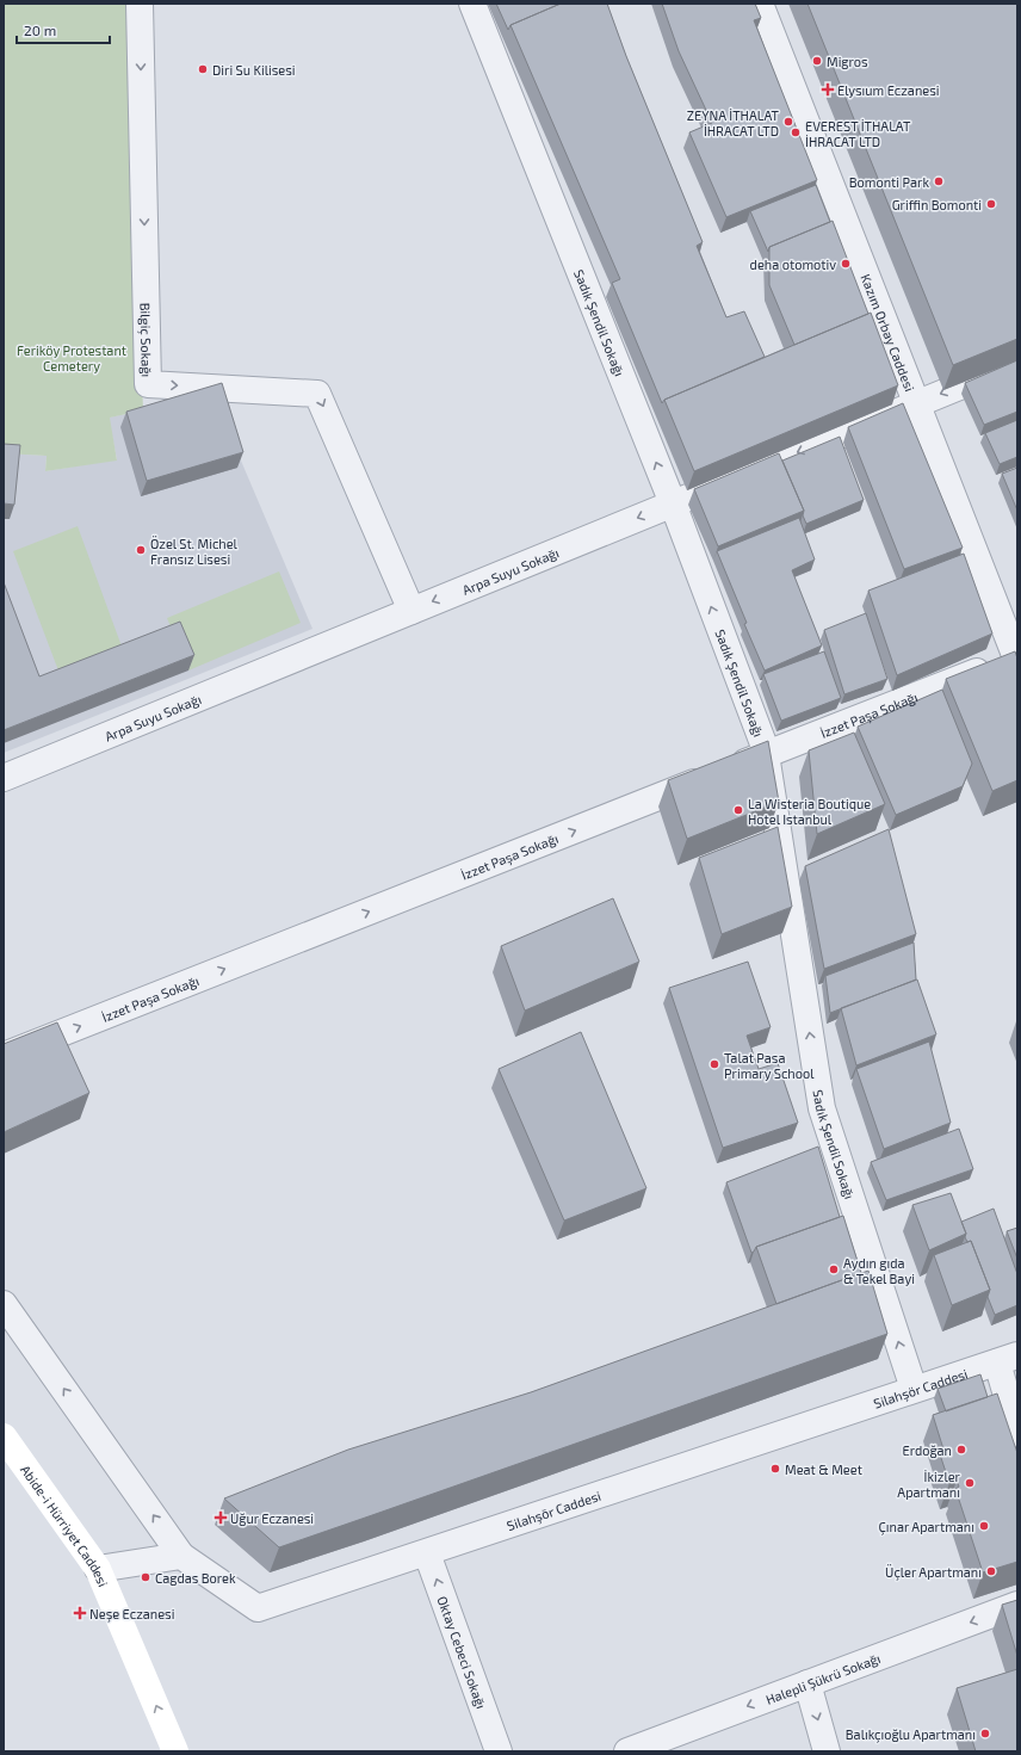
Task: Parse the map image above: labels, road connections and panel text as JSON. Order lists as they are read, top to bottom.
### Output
{
  "streets": {
    "main road": ["Abide-i Hürriyet Caddesi"],
    "street": [
      "Sadık Şendil Sokağı",
      "Kazım Orbay Caddesi",
      "Bilgiç Sokağı",
      "Arpa Suyu Sokağı",
      "İzzet Paşa Sokağı",
      "Silahşör Caddesi",
      "Oktay Cebeci Sokağı",
      "Halepli Şükrü Sokağı"
    ]
  },
  "crossings": [
    ["Sadık Şendil Sokağı", "Arpa Suyu Sokağı"],
    ["Sadık Şendil Sokağı", "İzzet Paşa Sokağı"],
    ["Sadık Şendil Sokağı", "Silahşör Caddesi"],
    ["Kazım Orbay Caddesi", "Arpa Suyu Sokağı"],
    ["Kazım Orbay Caddesi", "İzzet Paşa Sokağı"],
    ["Bilgiç Sokağı", "Arpa Suyu Sokağı"],
    ["Silahşör Caddesi", "Oktay Cebeci Sokağı"]
  ],
  "one_way": [
    "Sadık Şendil Sokağı",
    "Bilgiç Sokağı",
    "Arpa Suyu Sokağı",
    "İzzet Paşa Sokağı",
    "Abide-i Hürriyet Caddesi",
    "Oktay Cebeci Sokağı",
    "Halepli Şükrü Sokağı"
  ],
  "parks": ["Feriköy Protestant Cemetery"],
  "places": {
    "other": [
      "Migros",
      "Diri Su Kilisesi",
      "ZEYNA İTHALAT İHRACAT LTD",
      "EVEREST İTHALAT İHRACAT LTD",
      "Bomonti Park",
      "Griffin Bomonti",
      "deha otomotiv",
      "Özel St. Michel Fransız Lisesi",
      "La Wisteria Boutique Hotel Istanbul",
      "Talat Pasa Primary School",
      "Aydın gıda & Tekel Bayi",
      "Erdoğan",
      "Meat & Meet",
      "İkizler Apartmanı",
      "Çınar Apartmanı",
      "Üçler Apartmanı",
      "Cagdas Borek",
      "Balıkçıoğlu Apartmanı"
    ],
    "health": ["Elysıum Eczanesi", "Uğur Eczanesi", "Neşe Eczanesi"]
  },
  "scale_bar": "20 m"
}
